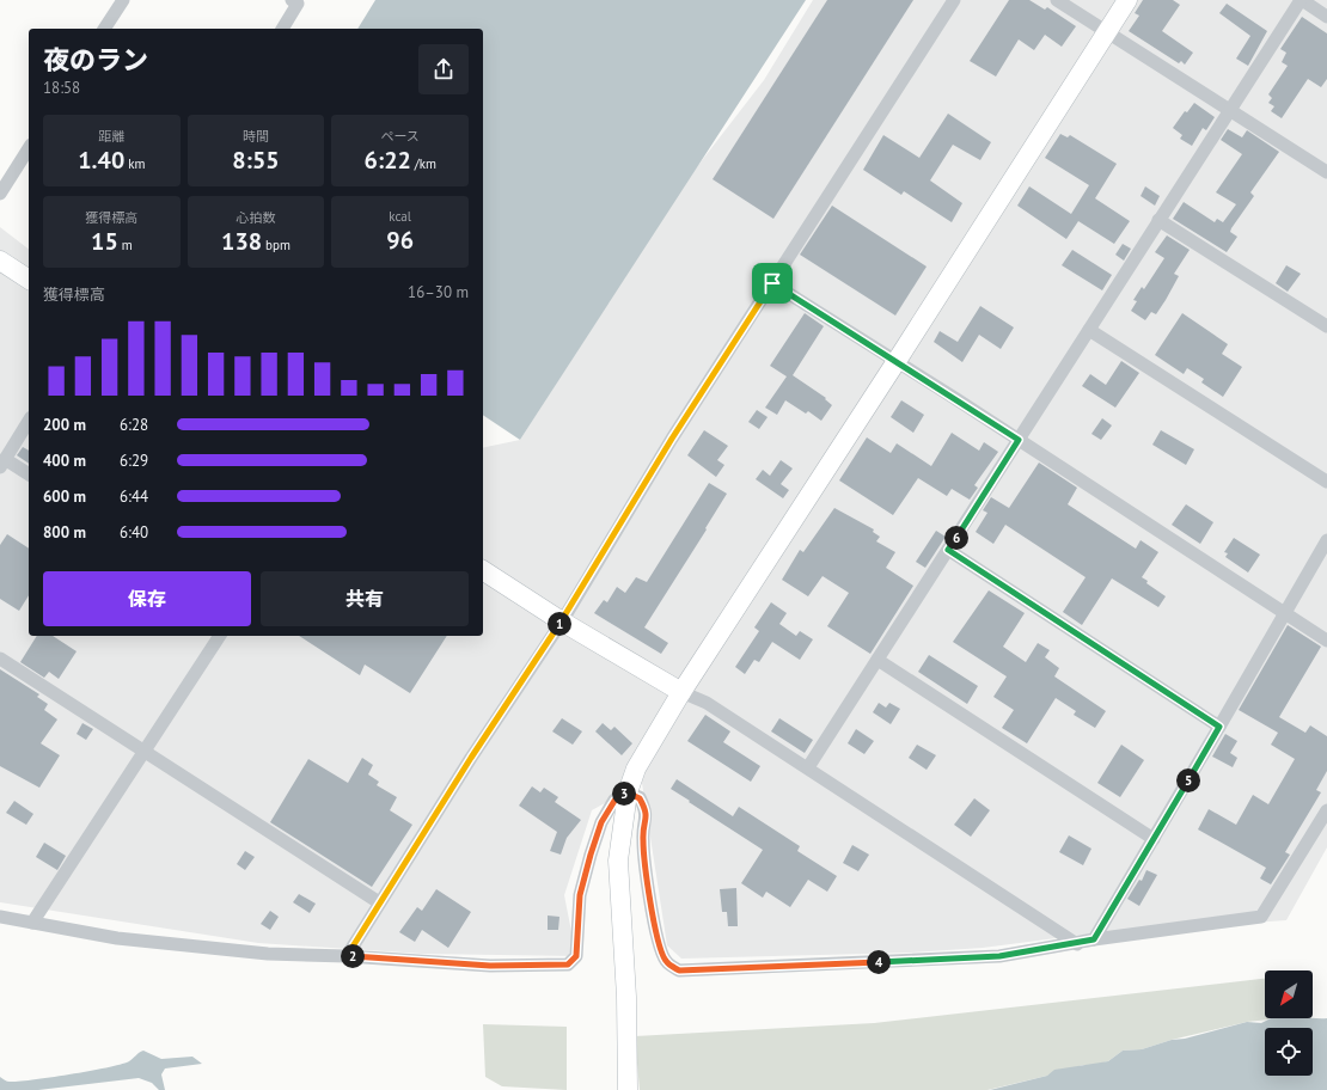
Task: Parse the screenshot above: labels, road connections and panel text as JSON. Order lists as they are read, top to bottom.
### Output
{
  "north": "bottom left",
  "page": {
    "heading": ["夜のラン", "18:58"],
    "stats": [
      ["距離", "1.40 km"],
      ["時間", "8:55"],
      ["ペース", "6:22 /km"],
      ["獲得標高", "15 m"],
      ["心拍数", "138 bpm"],
      ["kcal", "96"]
    ],
    "chart": ["獲得標高", "16–30 m"],
    "list": [
      {
        "name": "200 m",
        "note": "6:28"
      },
      {
        "name": "400 m",
        "note": "6:29"
      },
      {
        "name": "600 m",
        "note": "6:44"
      },
      {
        "name": "800 m",
        "note": "6:40"
      }
    ],
    "pins": [
      "6",
      "1",
      "5",
      "3",
      "2",
      "4"
    ],
    "buttons": ["保存", "共有"]
  }
}
